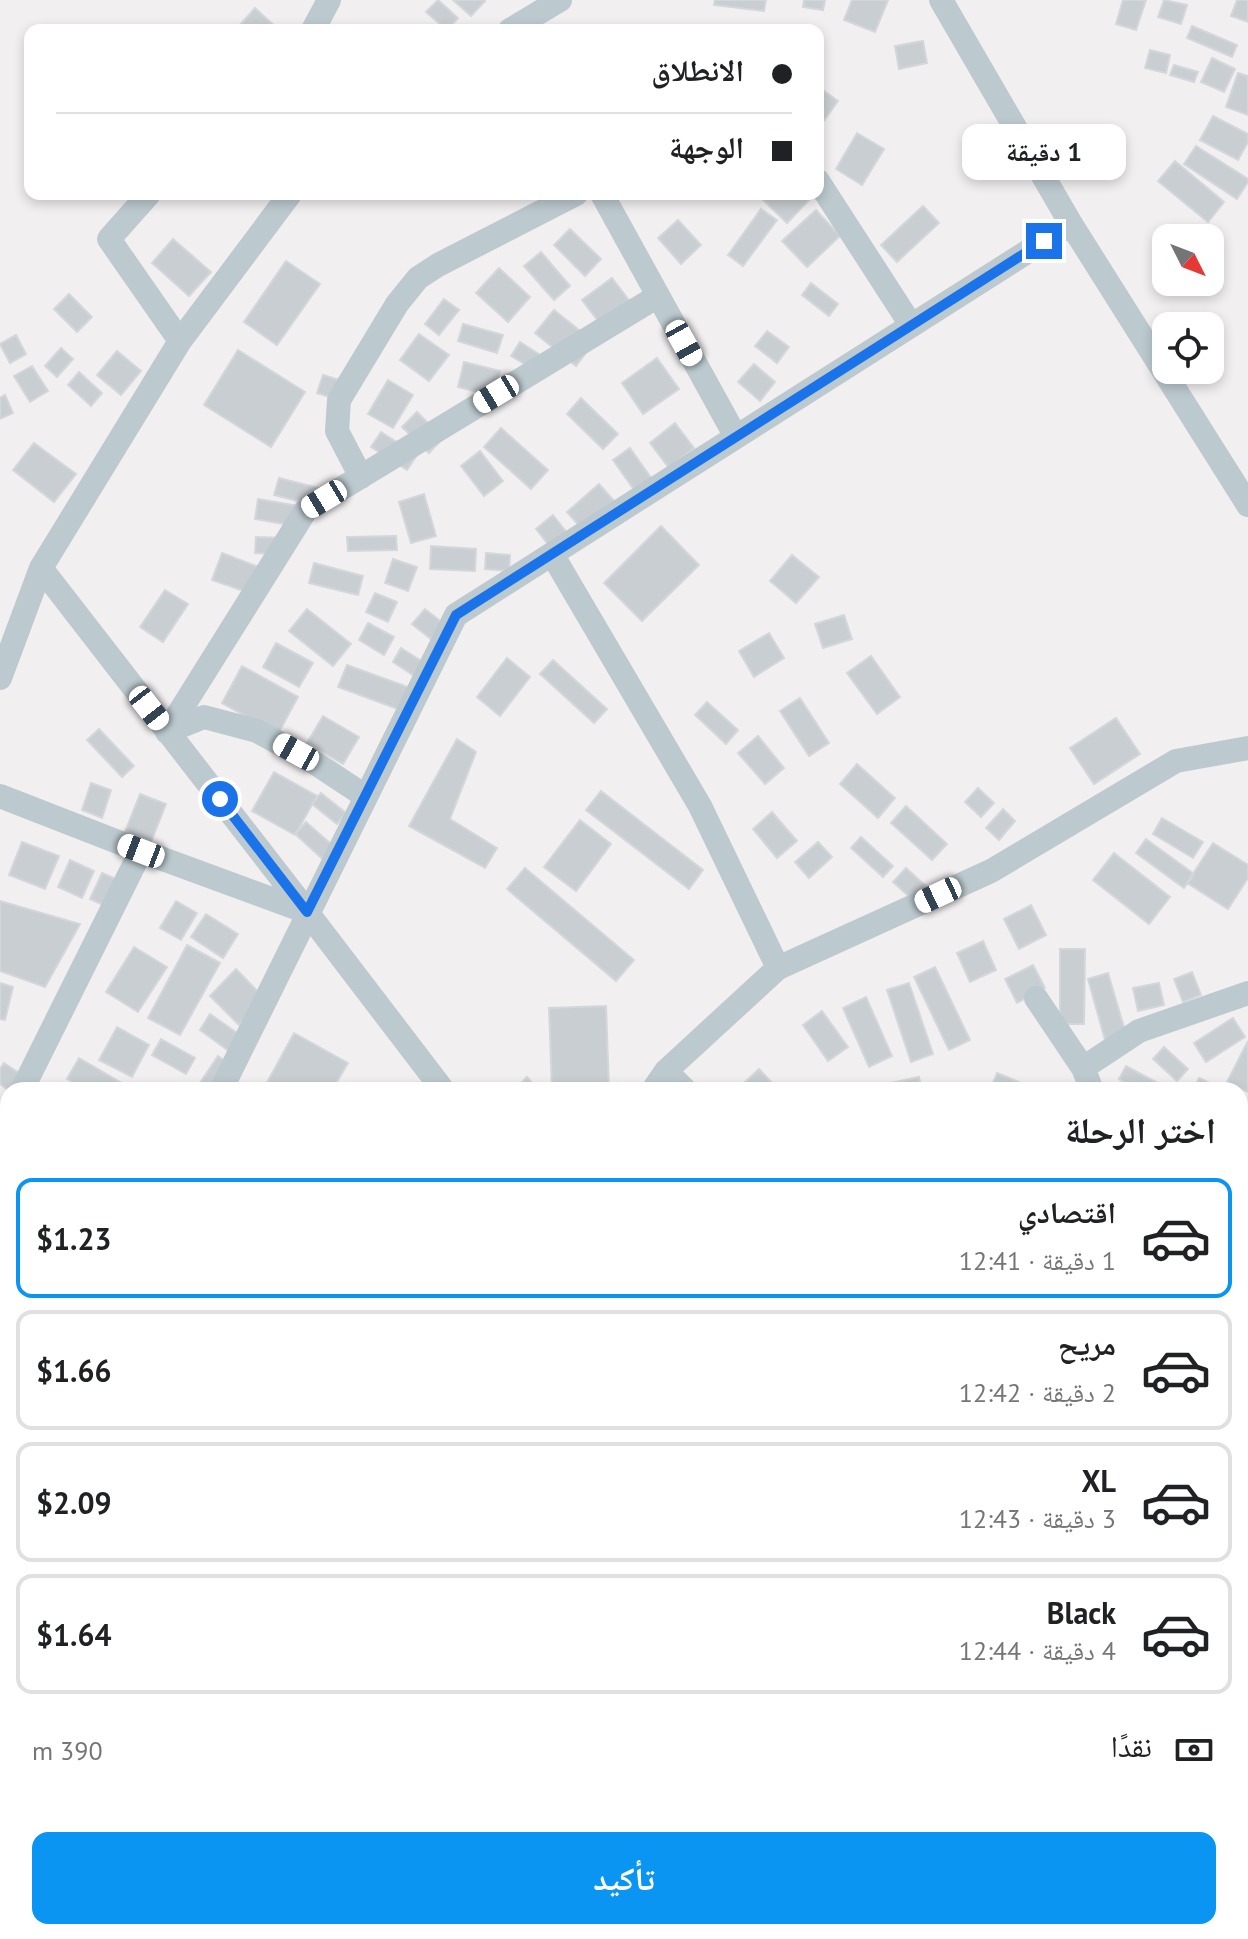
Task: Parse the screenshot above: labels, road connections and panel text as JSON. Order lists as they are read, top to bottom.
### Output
{
  "north": "bottom right",
  "page": {
    "banner": ["الانطلاق", "الوجهة"],
    "bubble": "1 دقيقة",
    "heading": "اختر الرحلة",
    "list": [
      {
        "name": "اقتصادي",
        "note": "1 دقيقة · 12:41",
        "value": "$1.23"
      },
      {
        "name": "مريح",
        "note": "2 دقيقة · 12:42",
        "value": "$1.66"
      },
      {
        "name": "XL",
        "note": "3 دقيقة · 12:43",
        "value": "$2.09"
      },
      {
        "name": "Black",
        "note": "4 دقيقة · 12:44",
        "value": "$1.64"
      }
    ],
    "pay": ["نقدًا", "390 m"],
    "buttons": "تأكيد"
  }
}
